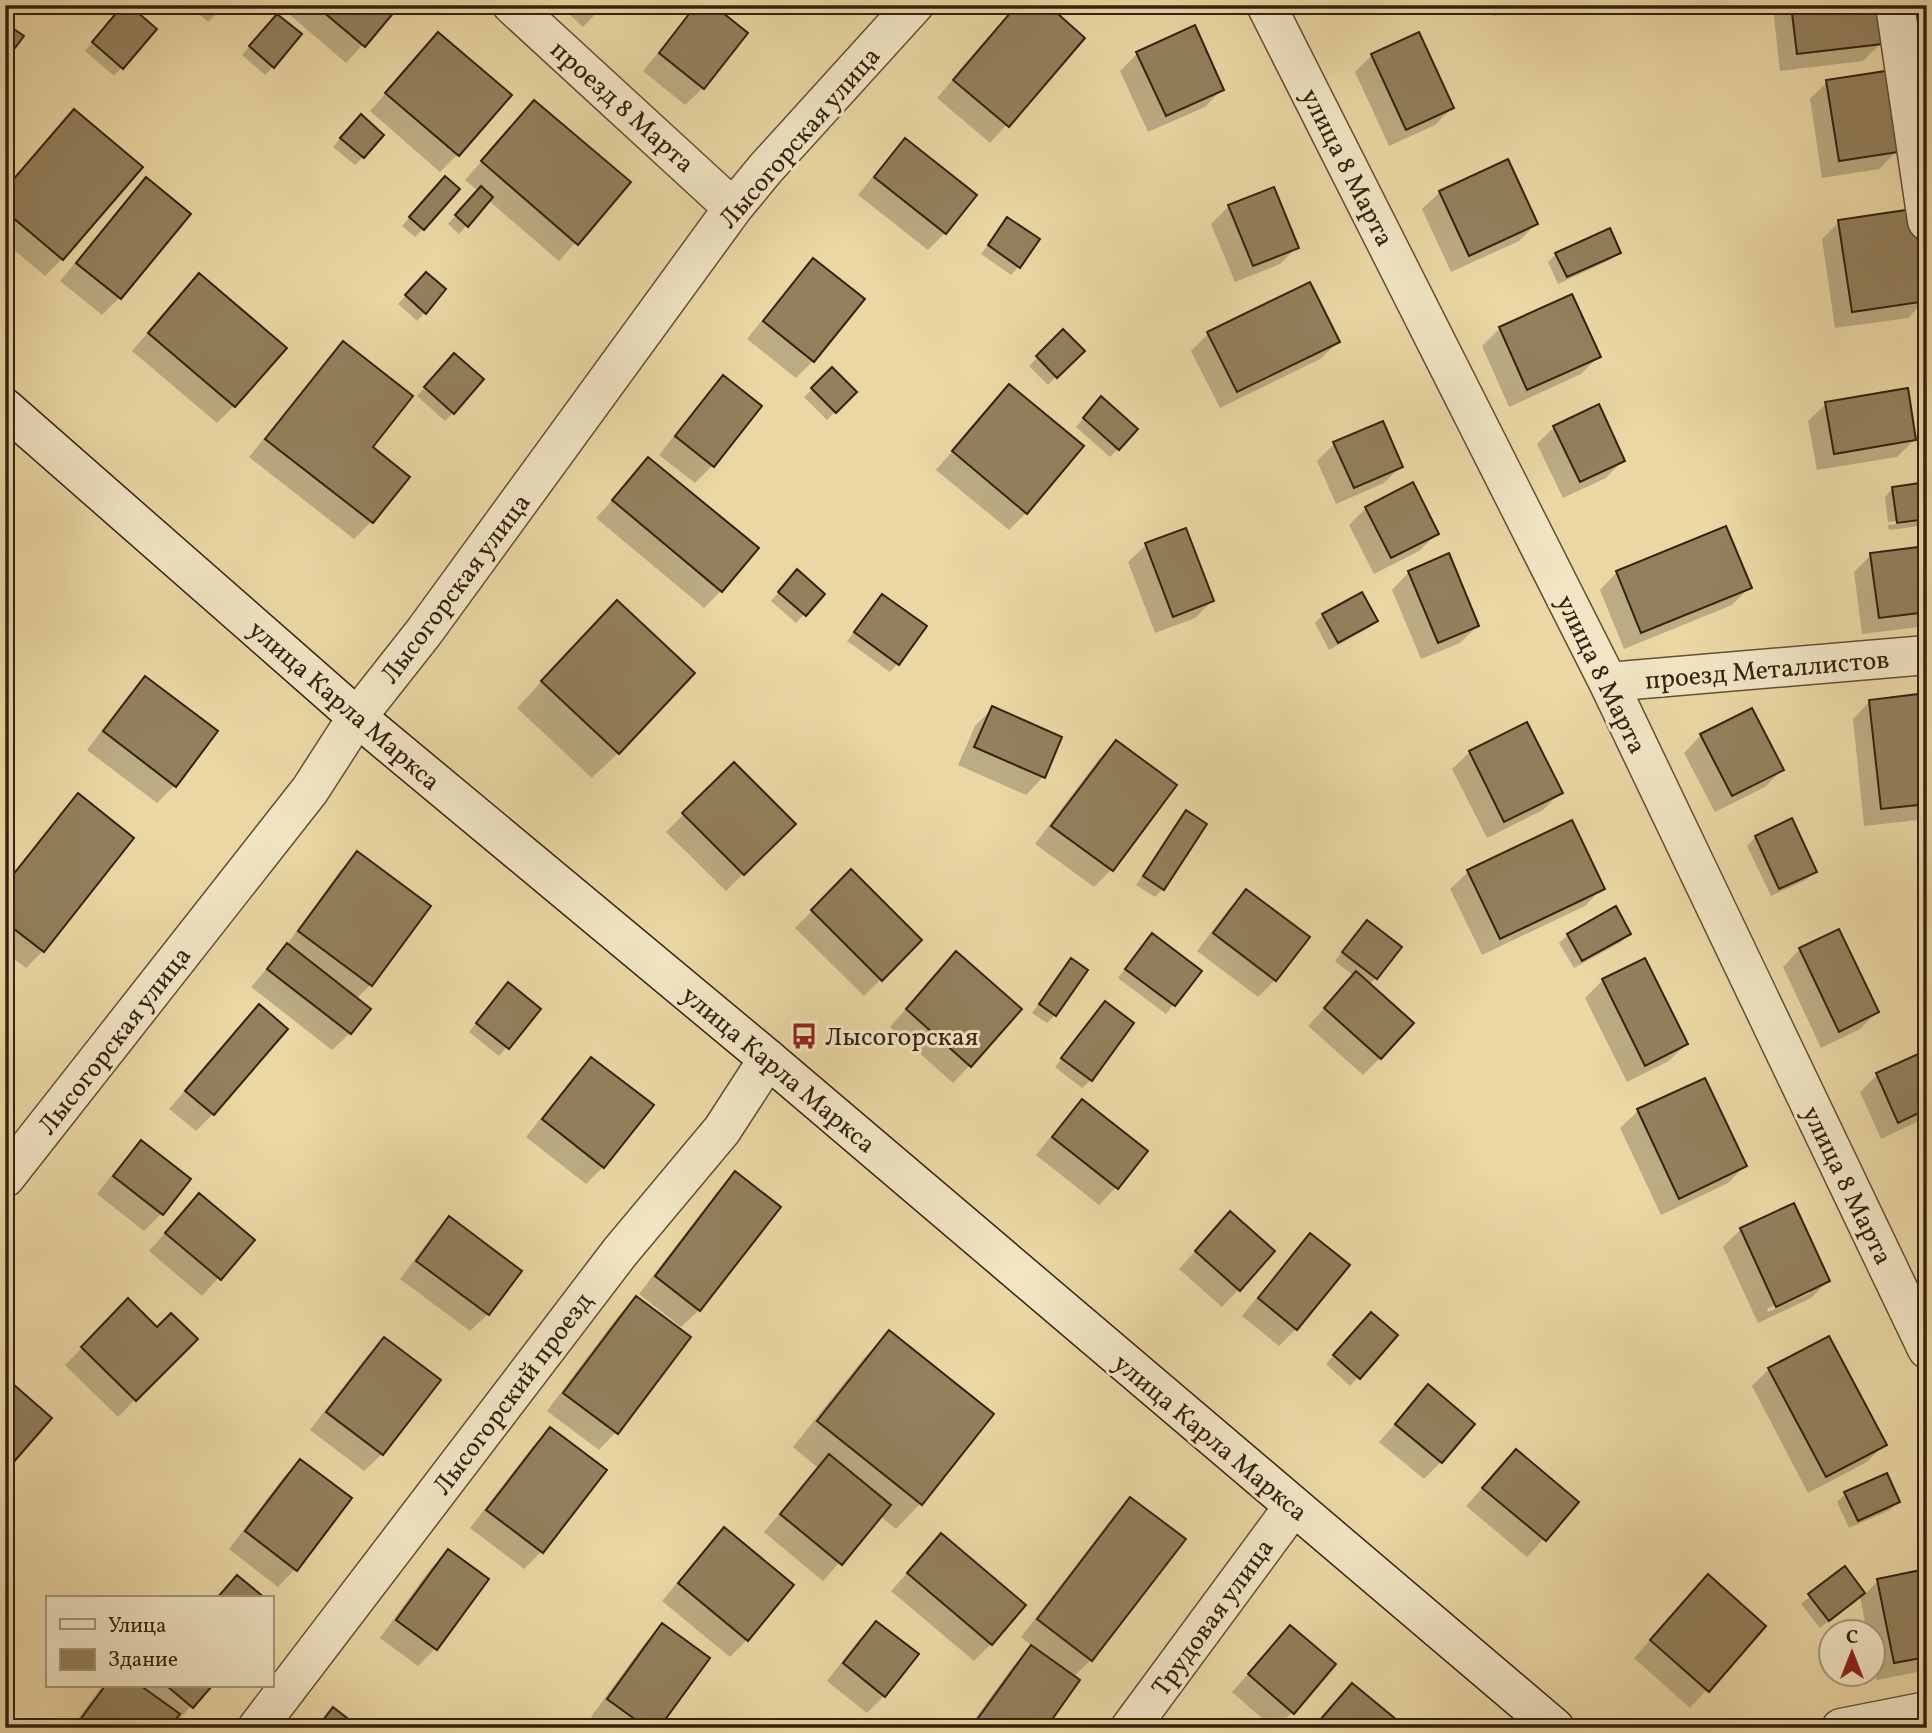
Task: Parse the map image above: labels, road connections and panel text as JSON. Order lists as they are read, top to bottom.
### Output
{
  "streets": {
    "street": [
      "проезд 8 Марта",
      "Лысогорская улица",
      "улица 8 Марта",
      "проезд Металлистов",
      "улица Карла Маркса",
      "Лысогорский проезд",
      "Трудовая улица"
    ]
  },
  "crossings": [
    ["проезд 8 Марта", "Лысогорская улица"],
    ["Лысогорская улица", "улица Карла Маркса"],
    ["улица 8 Марта", "проезд Металлистов"],
    ["улица Карла Маркса", "Лысогорский проезд"],
    ["улица Карла Маркса", "Трудовая улица"]
  ],
  "places": {
    "bus stop": ["Лысогорская"]
  },
  "legend": ["Улица", "Здание"],
  "north": "top"
}
